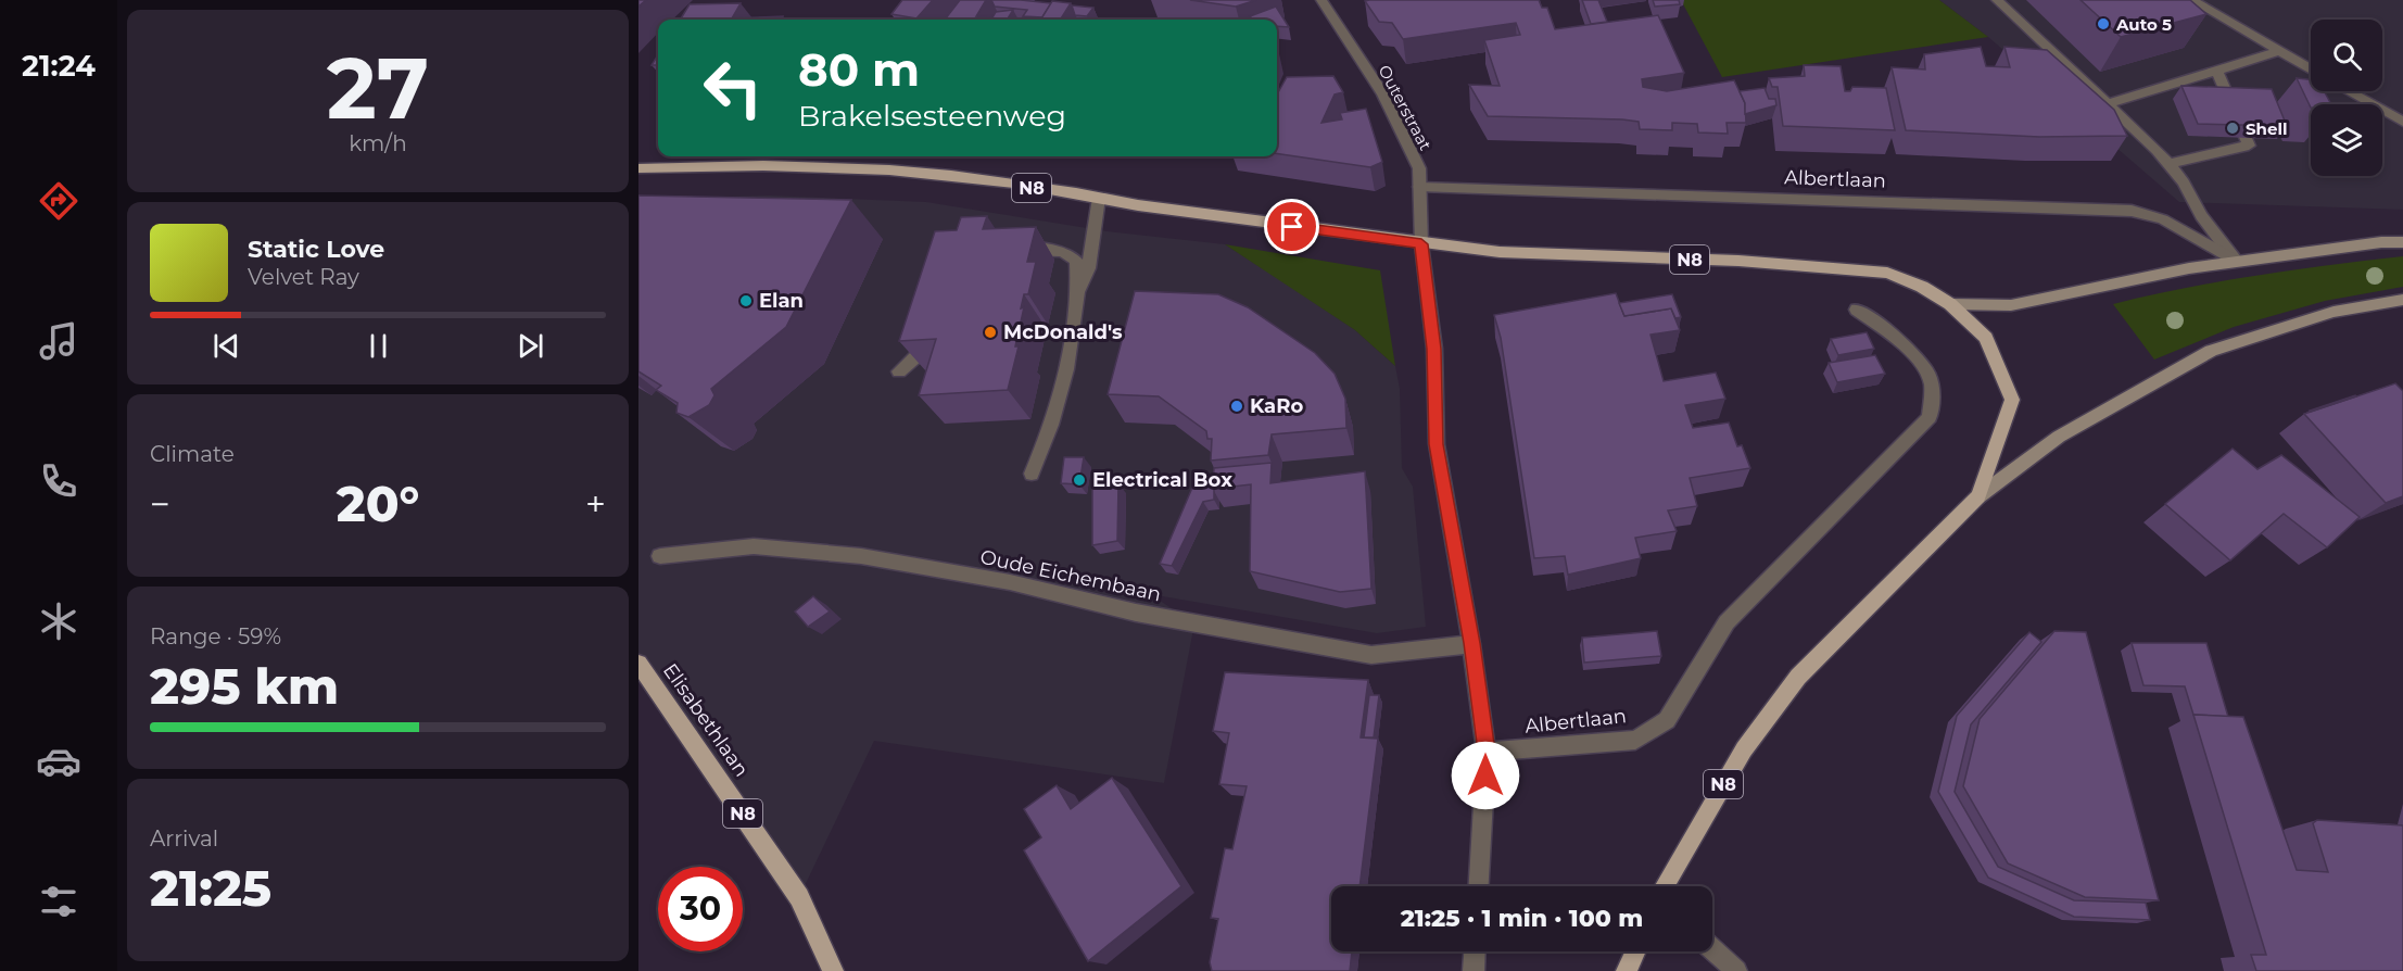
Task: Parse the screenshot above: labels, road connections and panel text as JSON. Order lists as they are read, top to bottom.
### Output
{
  "streets": {
    "main road": ["N8", "Elisabethlaan"],
    "street": ["Outerstraat", "Albertlaan", "Oude Eichembaan"]
  },
  "crossings": [
    ["Outerstraat", "Albertlaan"],
    ["Outerstraat", "N8"],
    ["Outerstraat", "Oude Eichembaan"]
  ],
  "places": [
    "Auto 5",
    "Shell",
    "Elan",
    "McDonald's",
    "KaRo",
    "Electrical Box"
  ],
  "page": {
    "tabs": "21:24",
    "tile": [
      ["27", "km/h"],
      "Climate",
      ["Range · 59%", "295 km"],
      ["Arrival", "21:25"]
    ],
    "turn": ["80 m", "Brakelsesteenweg"],
    "song": ["Static Love", "Velvet Ray"],
    "heat": ["−", "20°", "+"],
    "limit": "30",
    "trip": "21:25 · 1 min · 100 m"
  }
}
